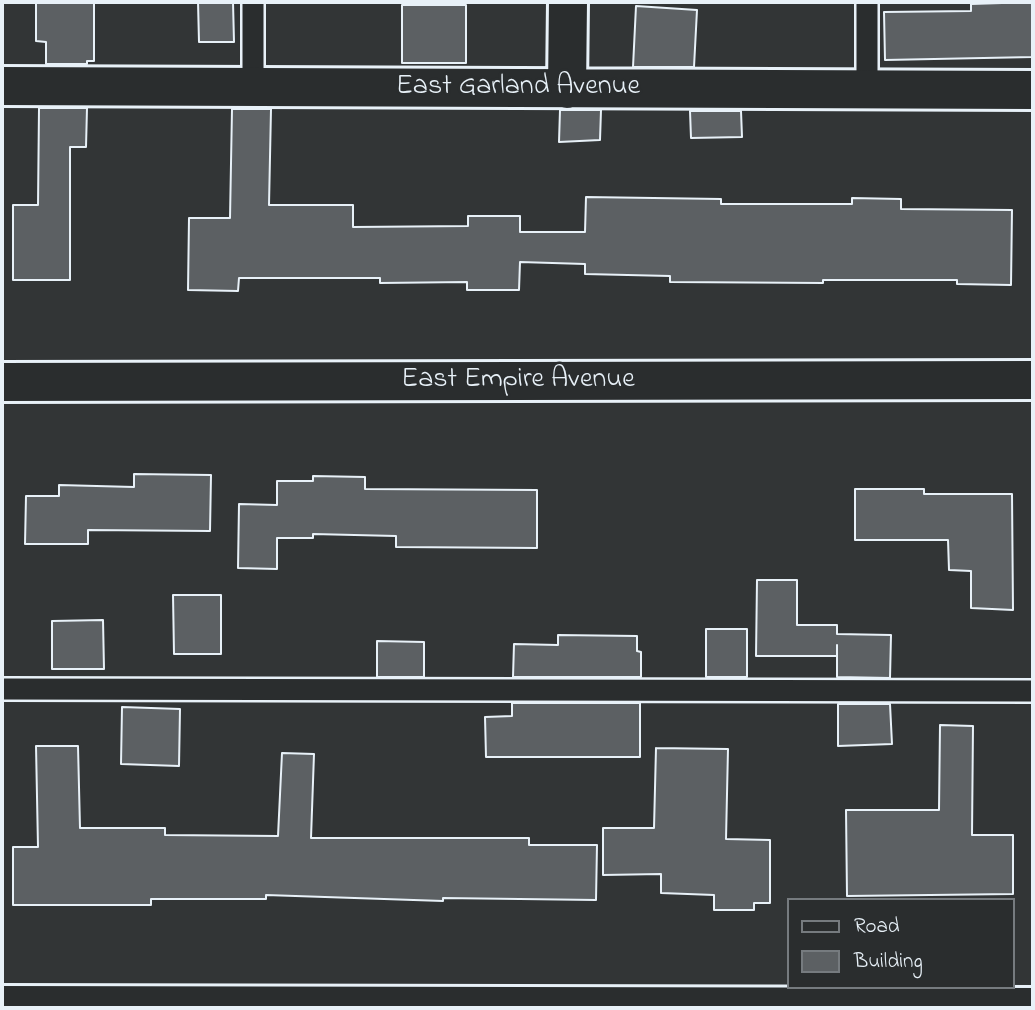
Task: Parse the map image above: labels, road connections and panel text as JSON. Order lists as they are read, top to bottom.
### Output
{
  "streets": {
    "street": ["East Garland Avenue", "East Empire Avenue"]
  },
  "legend": ["Road", "Building"]
}
